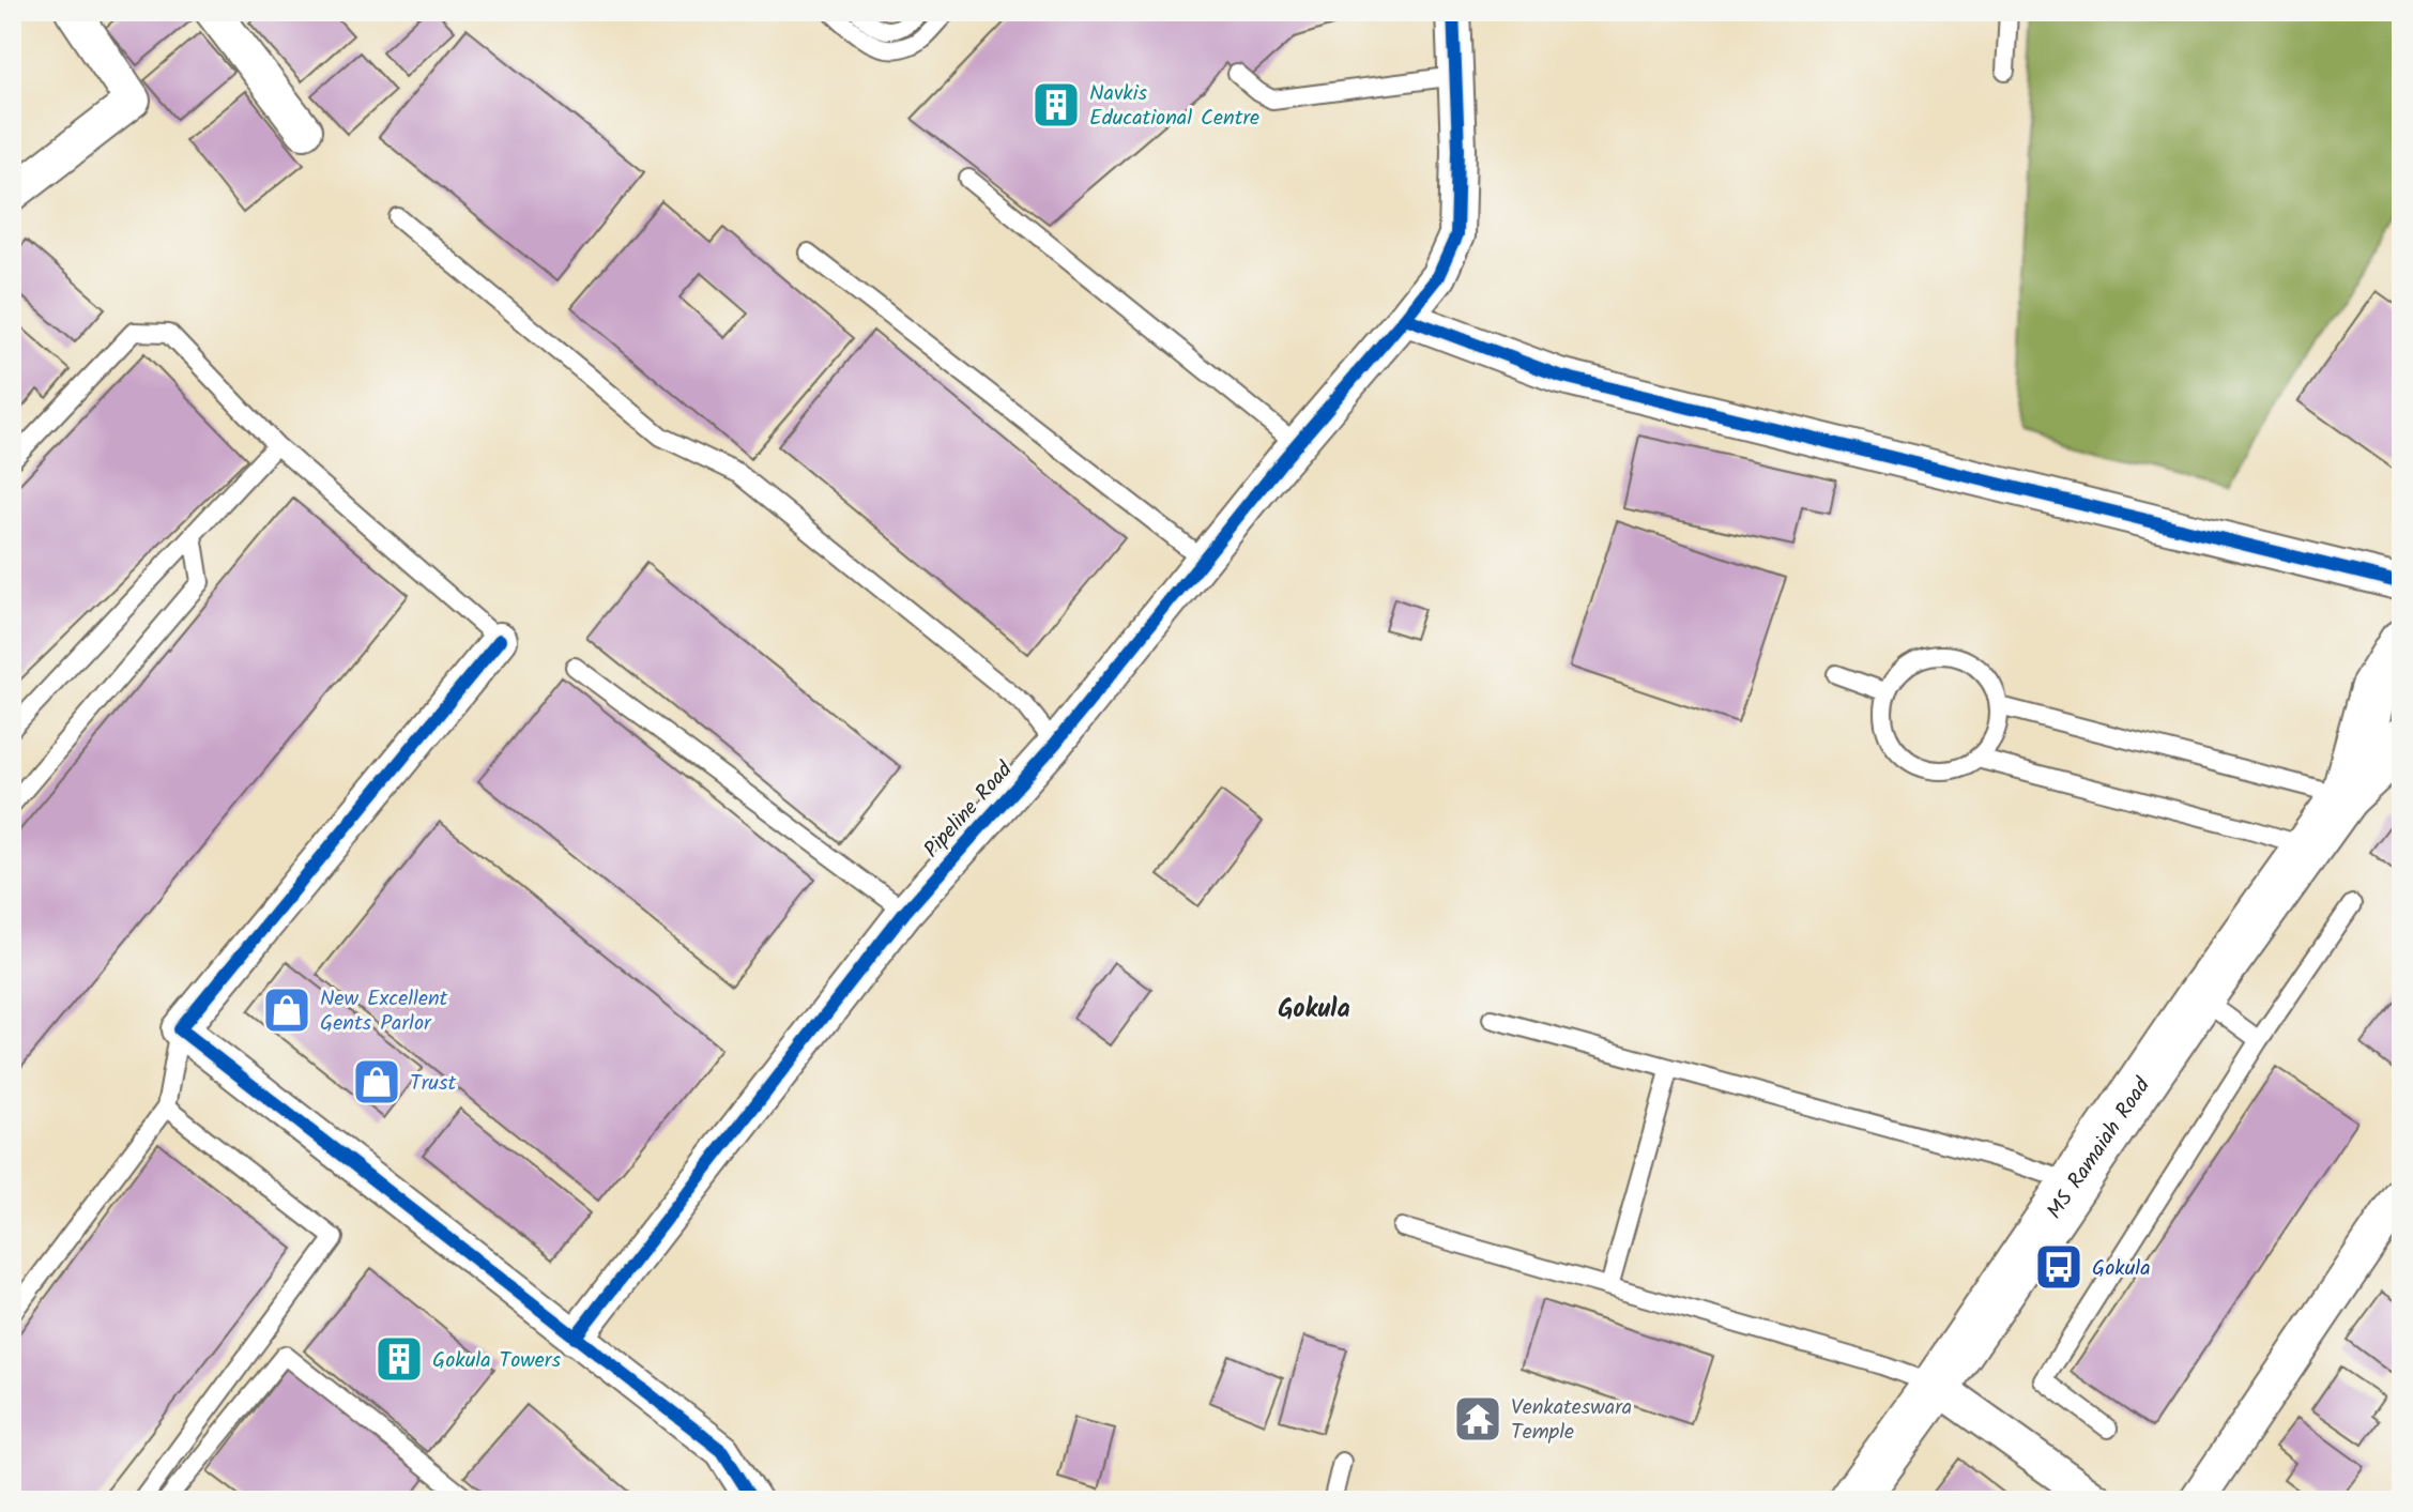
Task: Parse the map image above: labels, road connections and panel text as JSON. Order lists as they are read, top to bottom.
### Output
{
  "streets": {
    "main road": ["MS Ramaiah Road"],
    "street": ["Pipeline Road"]
  },
  "districts": ["Gokula"],
  "places": {
    "building": ["Navkis Educational Centre", "Gokula Towers"],
    "shop": ["New Excellent Gents Parlor", "Trust"],
    "bus stop": ["Gokula"],
    "temple": ["Venkateswara Temple"]
  }
}
